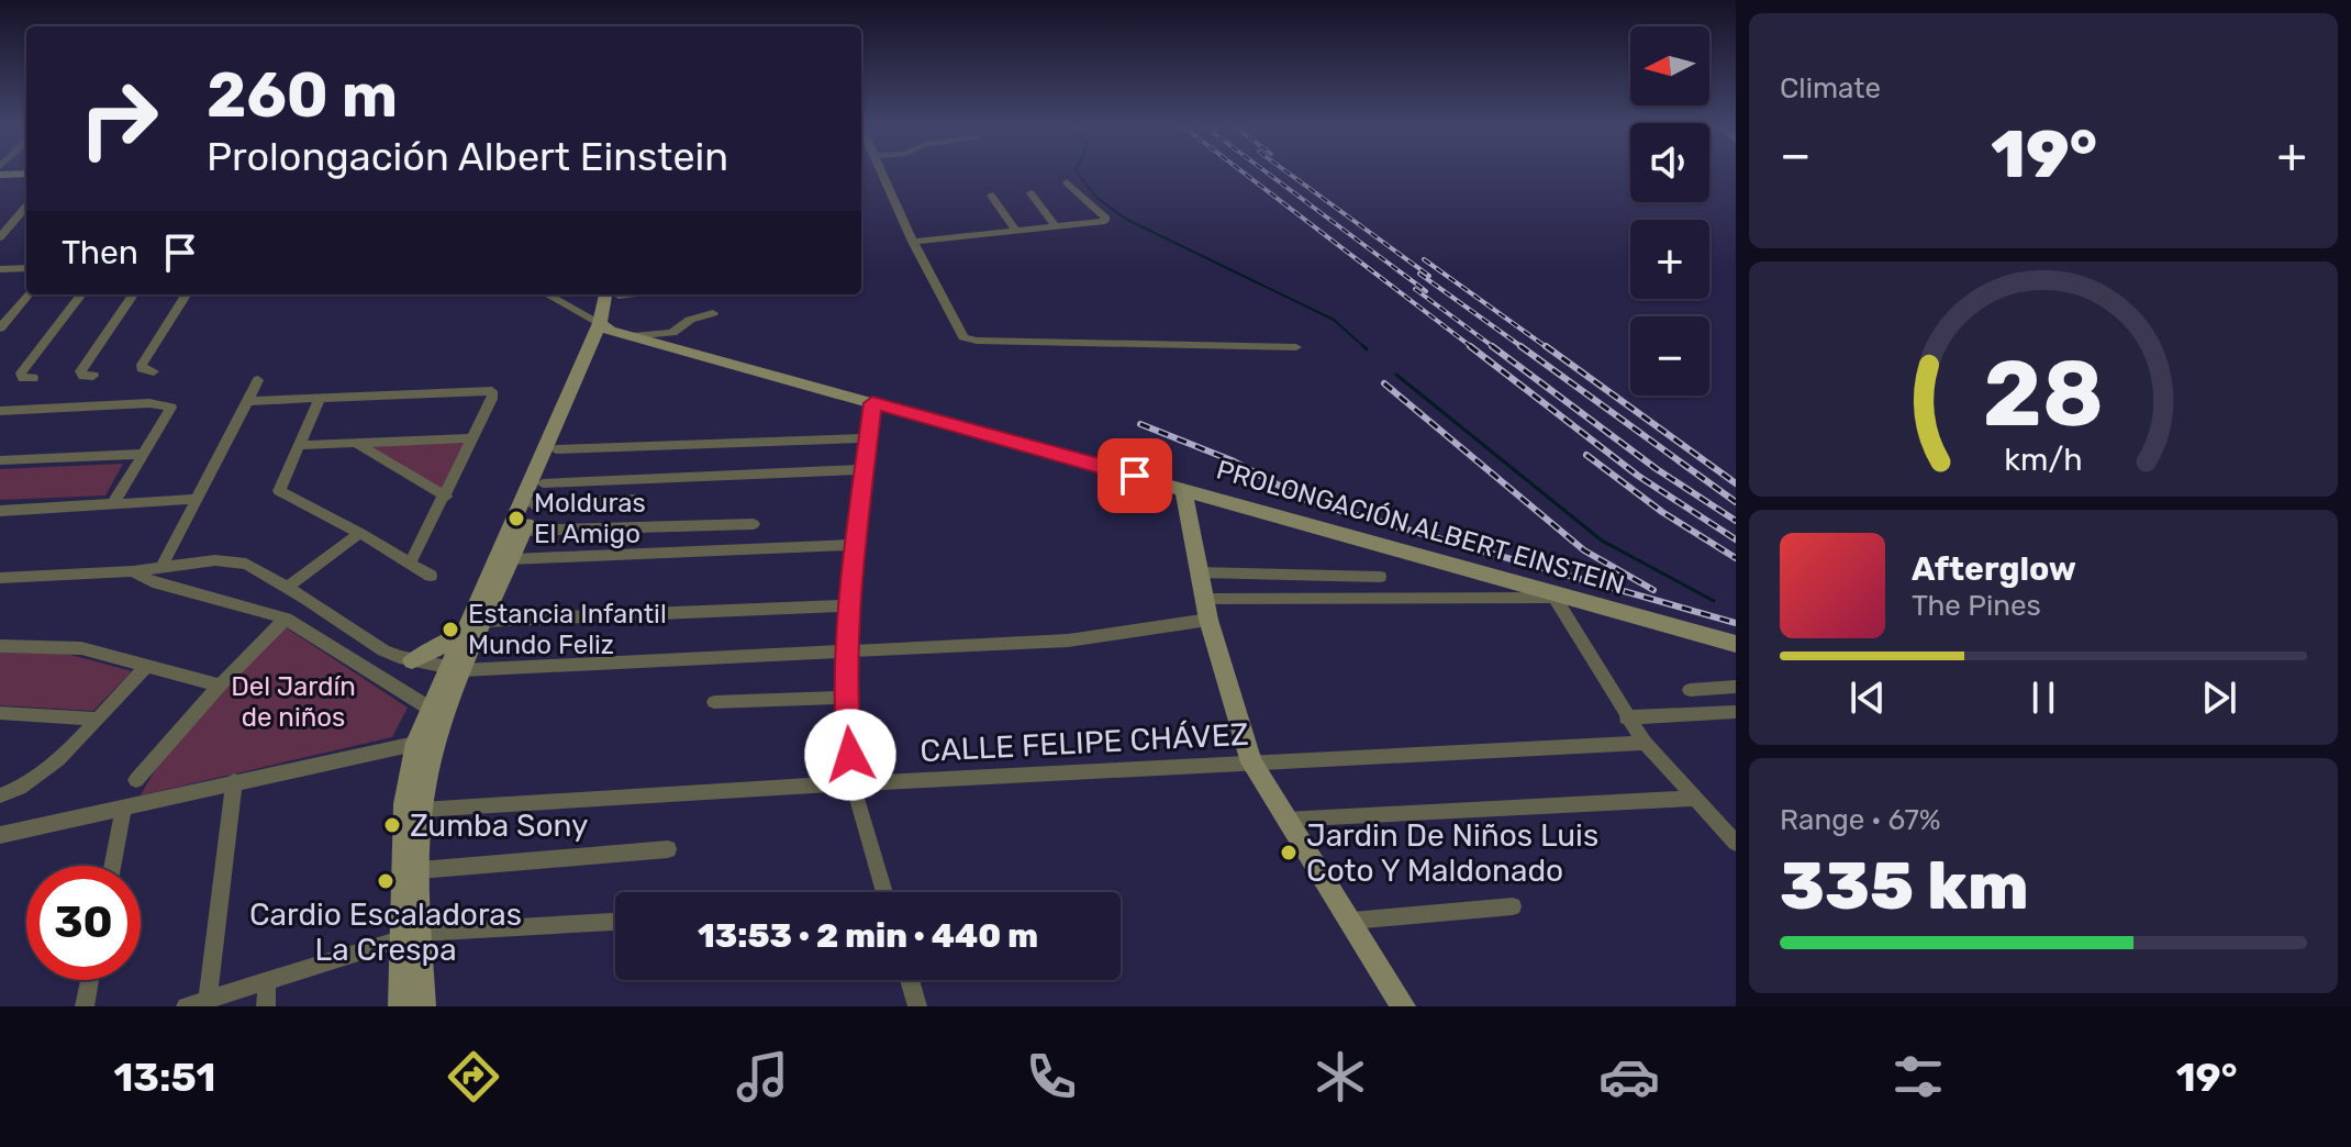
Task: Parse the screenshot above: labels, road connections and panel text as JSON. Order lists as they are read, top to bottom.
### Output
{
  "streets": {
    "main road": ["PROLONGACIÓN ALBERT EINSTEIN"],
    "street": ["CALLE FELIPE CHÁVEZ"]
  },
  "parks": ["Del Jardín de niños"],
  "places": [
    "Molduras El Amigo",
    "Estancia Infantil Mundo Feliz",
    "Zumba Sony",
    "Jardin De Niños Luis Coto Y Maldonado",
    "Cardio Escaladoras La Crespa"
  ],
  "north": "left",
  "page": {
    "tile": [
      "Climate",
      ["Range · 67%", "335 km"]
    ],
    "map_buttons": ["+", "−"],
    "turn": ["260 m", "Prolongación Albert Einstein"],
    "heat": ["−", "19°", "+"],
    "then": "Then",
    "song": ["Afterglow", "The Pines"],
    "limit": "30",
    "trip": "13:53 · 2 min · 440 m",
    "tabs": ["13:51", "19°"],
    "gauge": ["28", "km/h"]
  }
}
